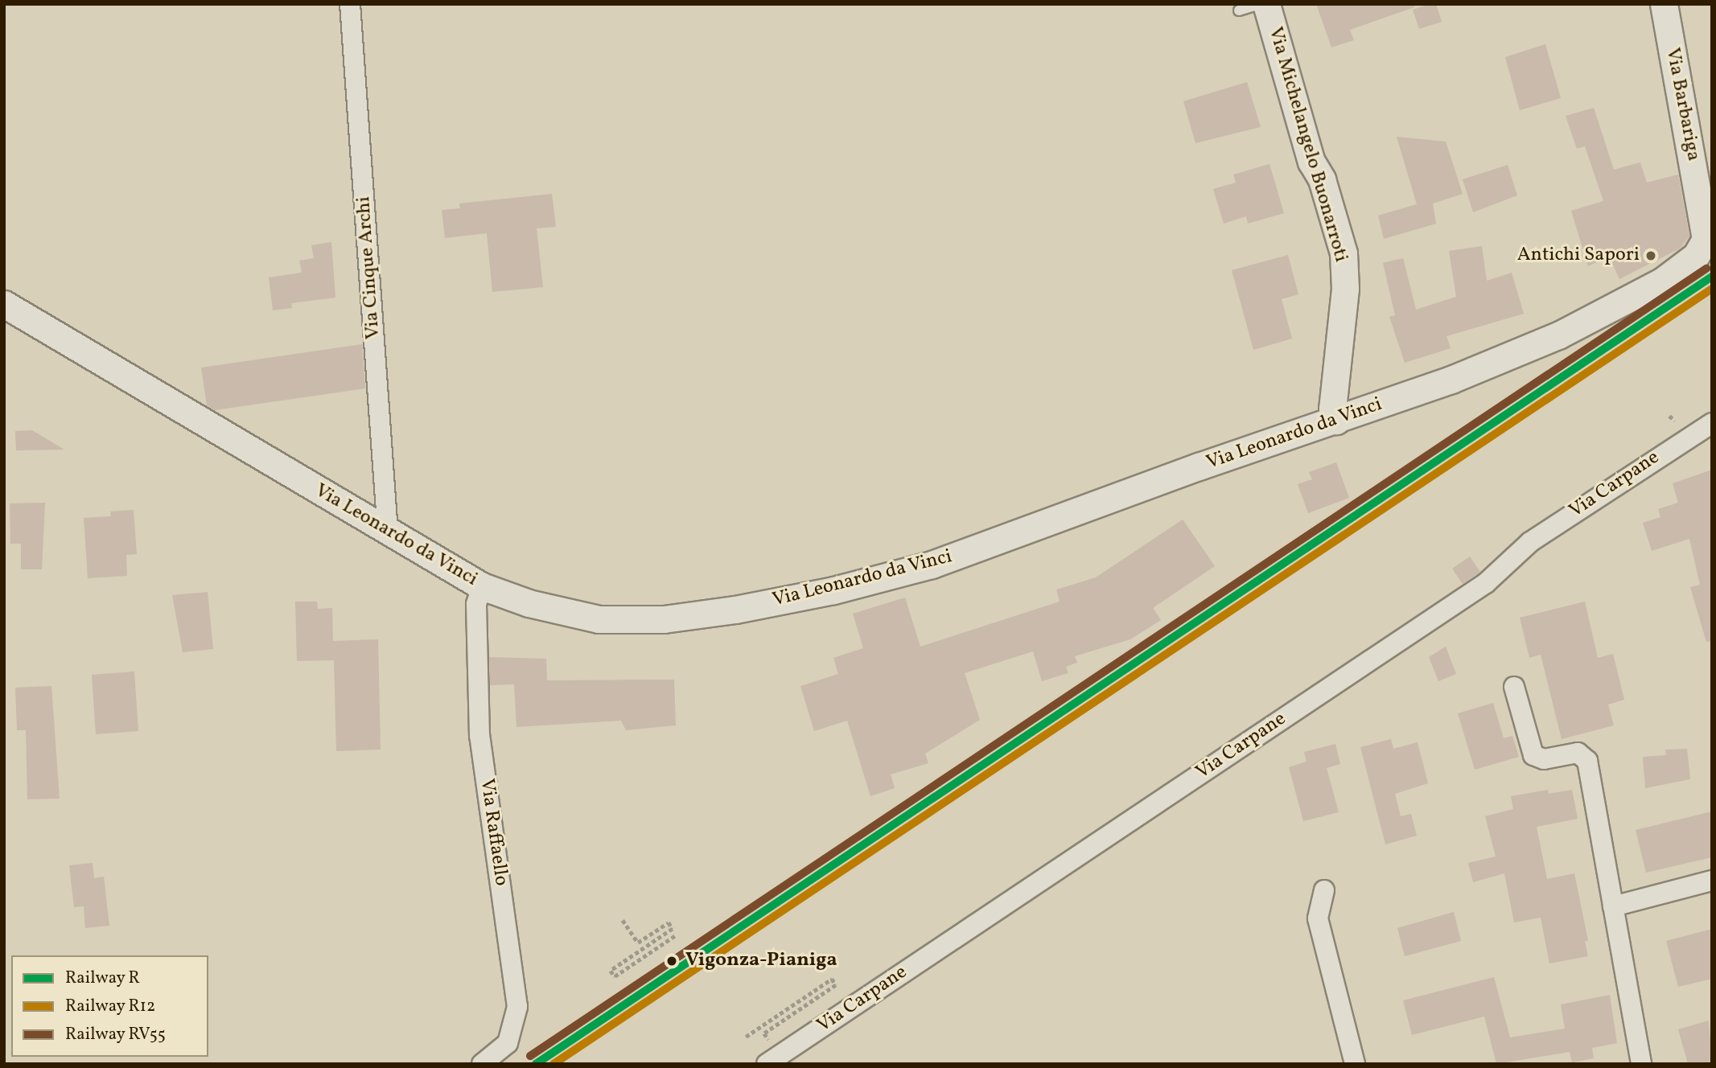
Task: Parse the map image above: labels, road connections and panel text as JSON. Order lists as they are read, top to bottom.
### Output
{
  "streets": {
    "street": [
      "Via Barbariga",
      "Via Michelangelo Buonarroti",
      "Via Cinque Archi",
      "Via Leonardo da Vinci",
      "Via Carpane",
      "Via Raffaello"
    ]
  },
  "crossings": [
    ["Via Barbariga", "Via Leonardo da Vinci"],
    ["Via Michelangelo Buonarroti", "Via Leonardo da Vinci"],
    ["Via Cinque Archi", "Via Leonardo da Vinci"],
    ["Via Leonardo da Vinci", "Via Raffaello"]
  ],
  "places": ["Antichi Sapori", "Vigonza-Pianiga"],
  "lines": ["rail line RV55", "rail line R", "rail line R12"],
  "legend": ["Railway R", "Railway R12", "Railway RV55"]
}
